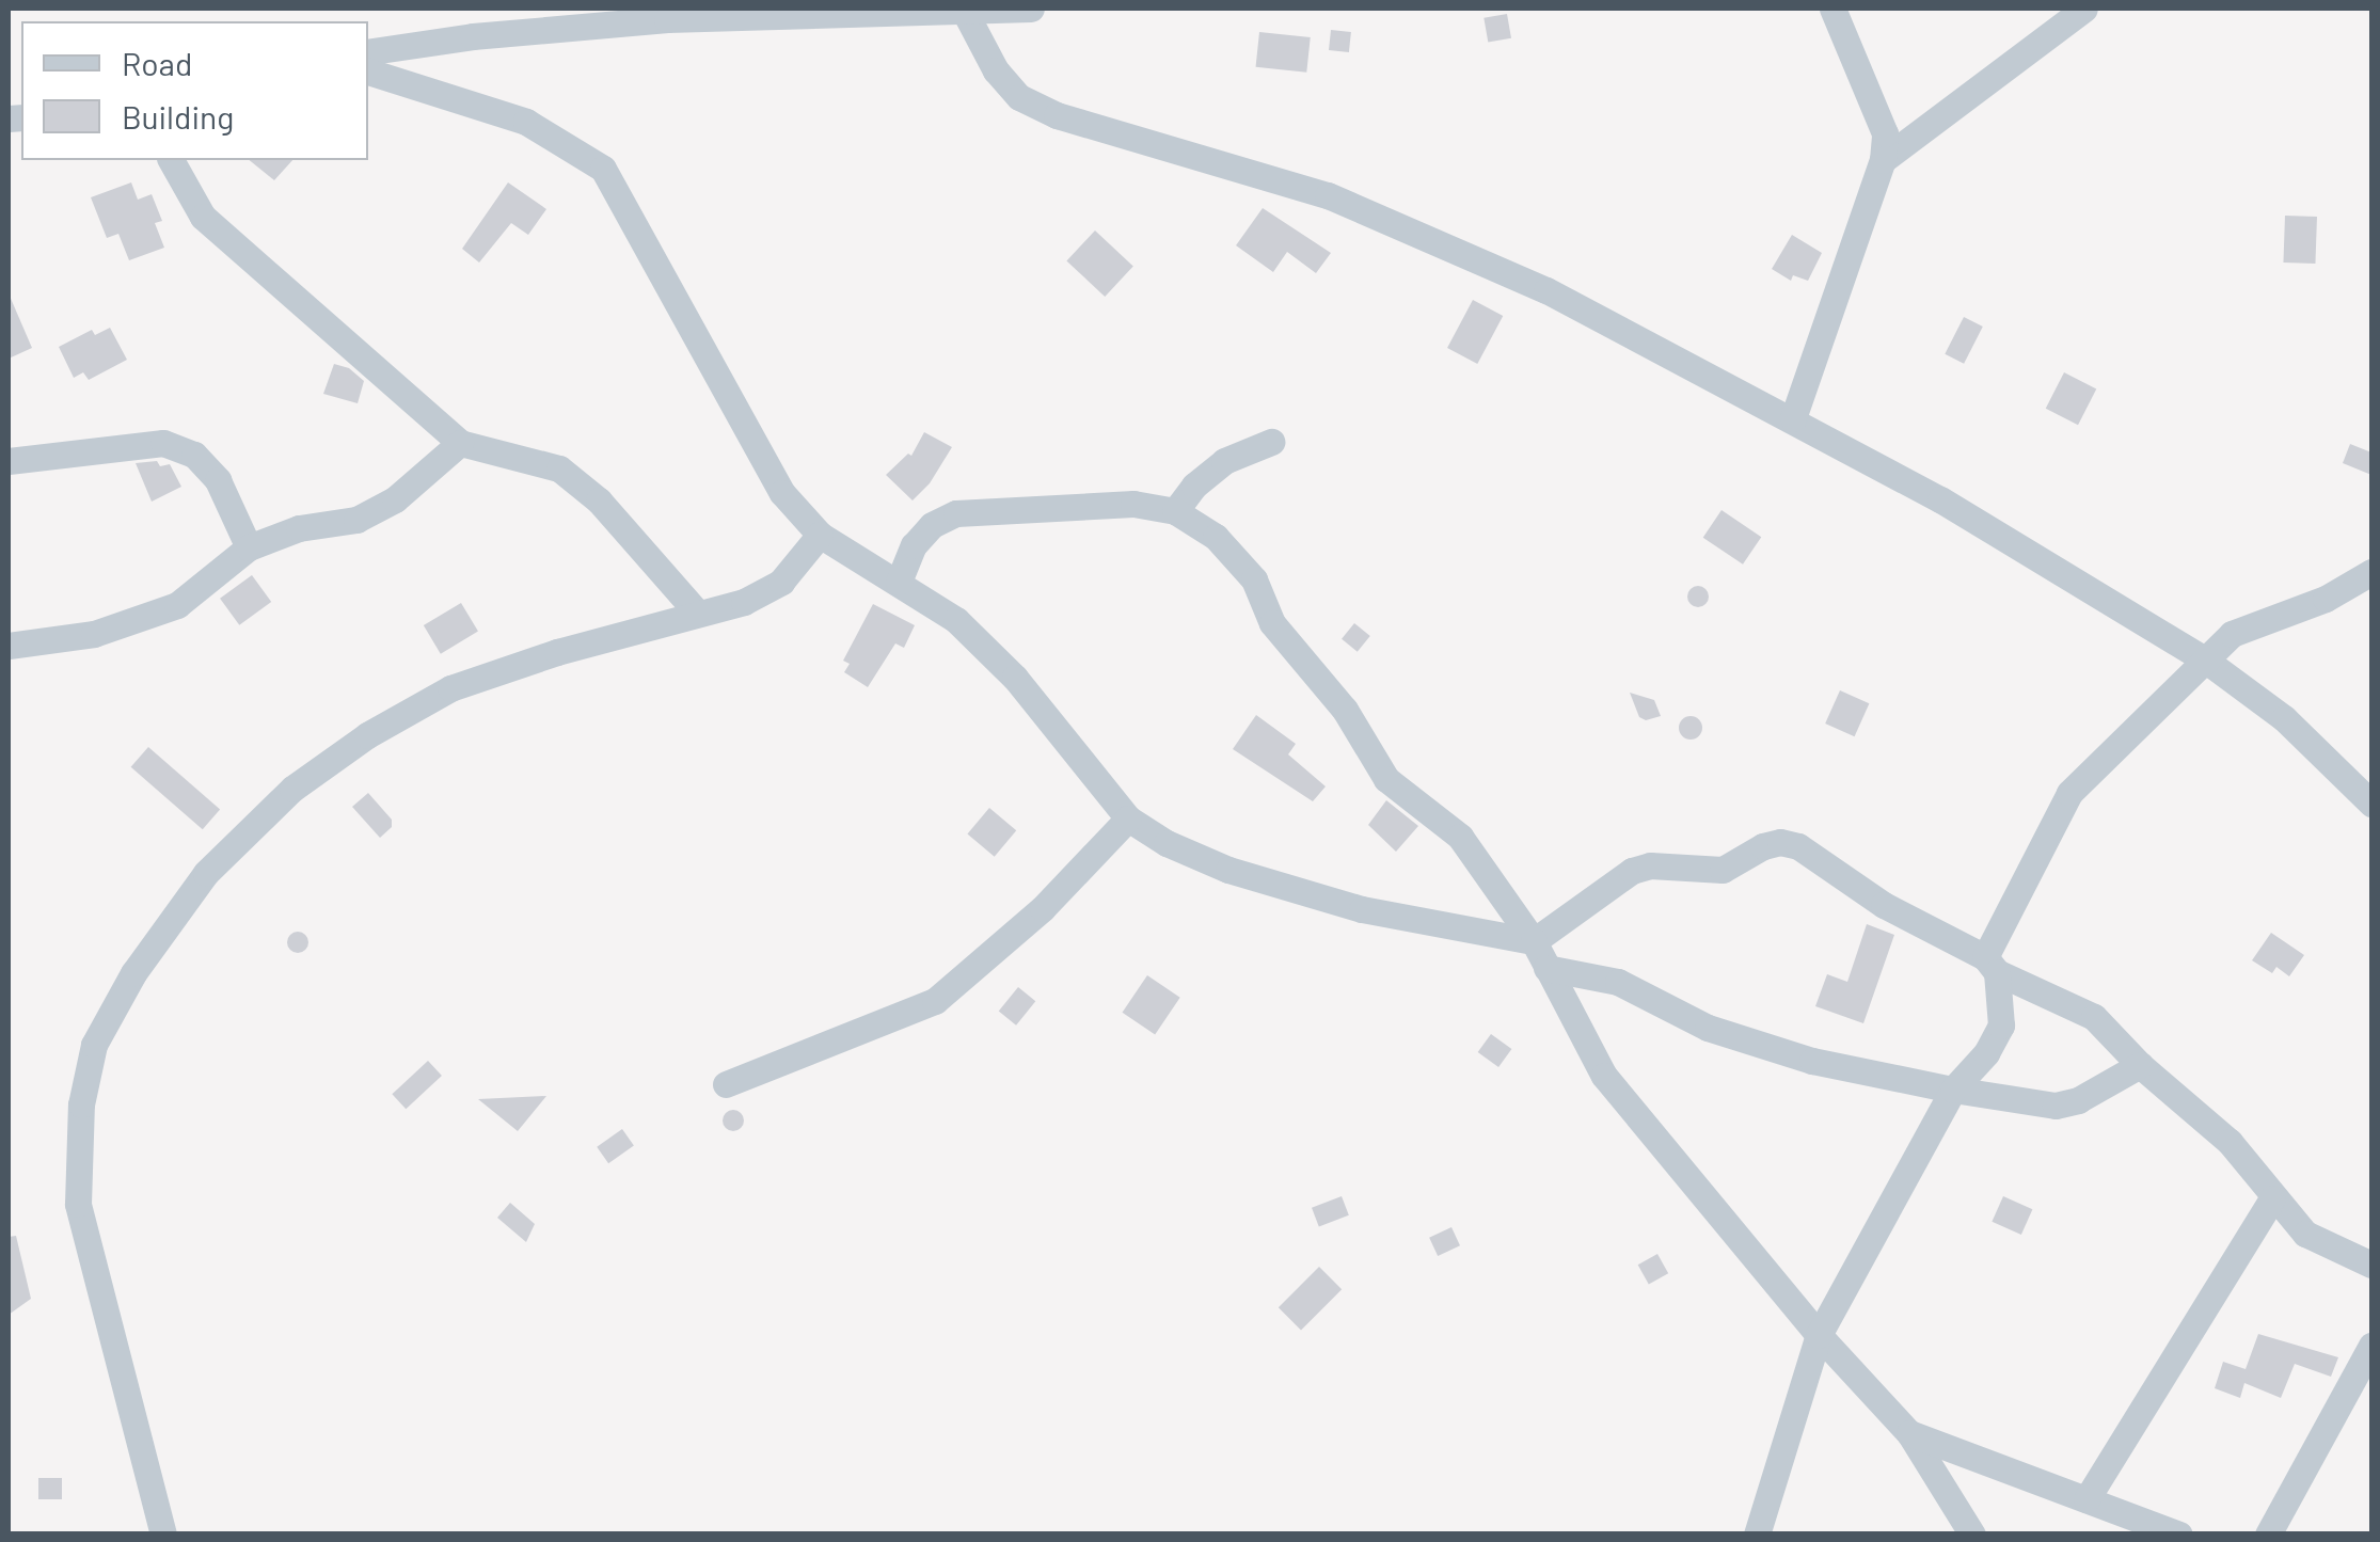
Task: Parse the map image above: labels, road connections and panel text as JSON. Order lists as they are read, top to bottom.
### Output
{
  "legend": ["Road", "Building"]
}
